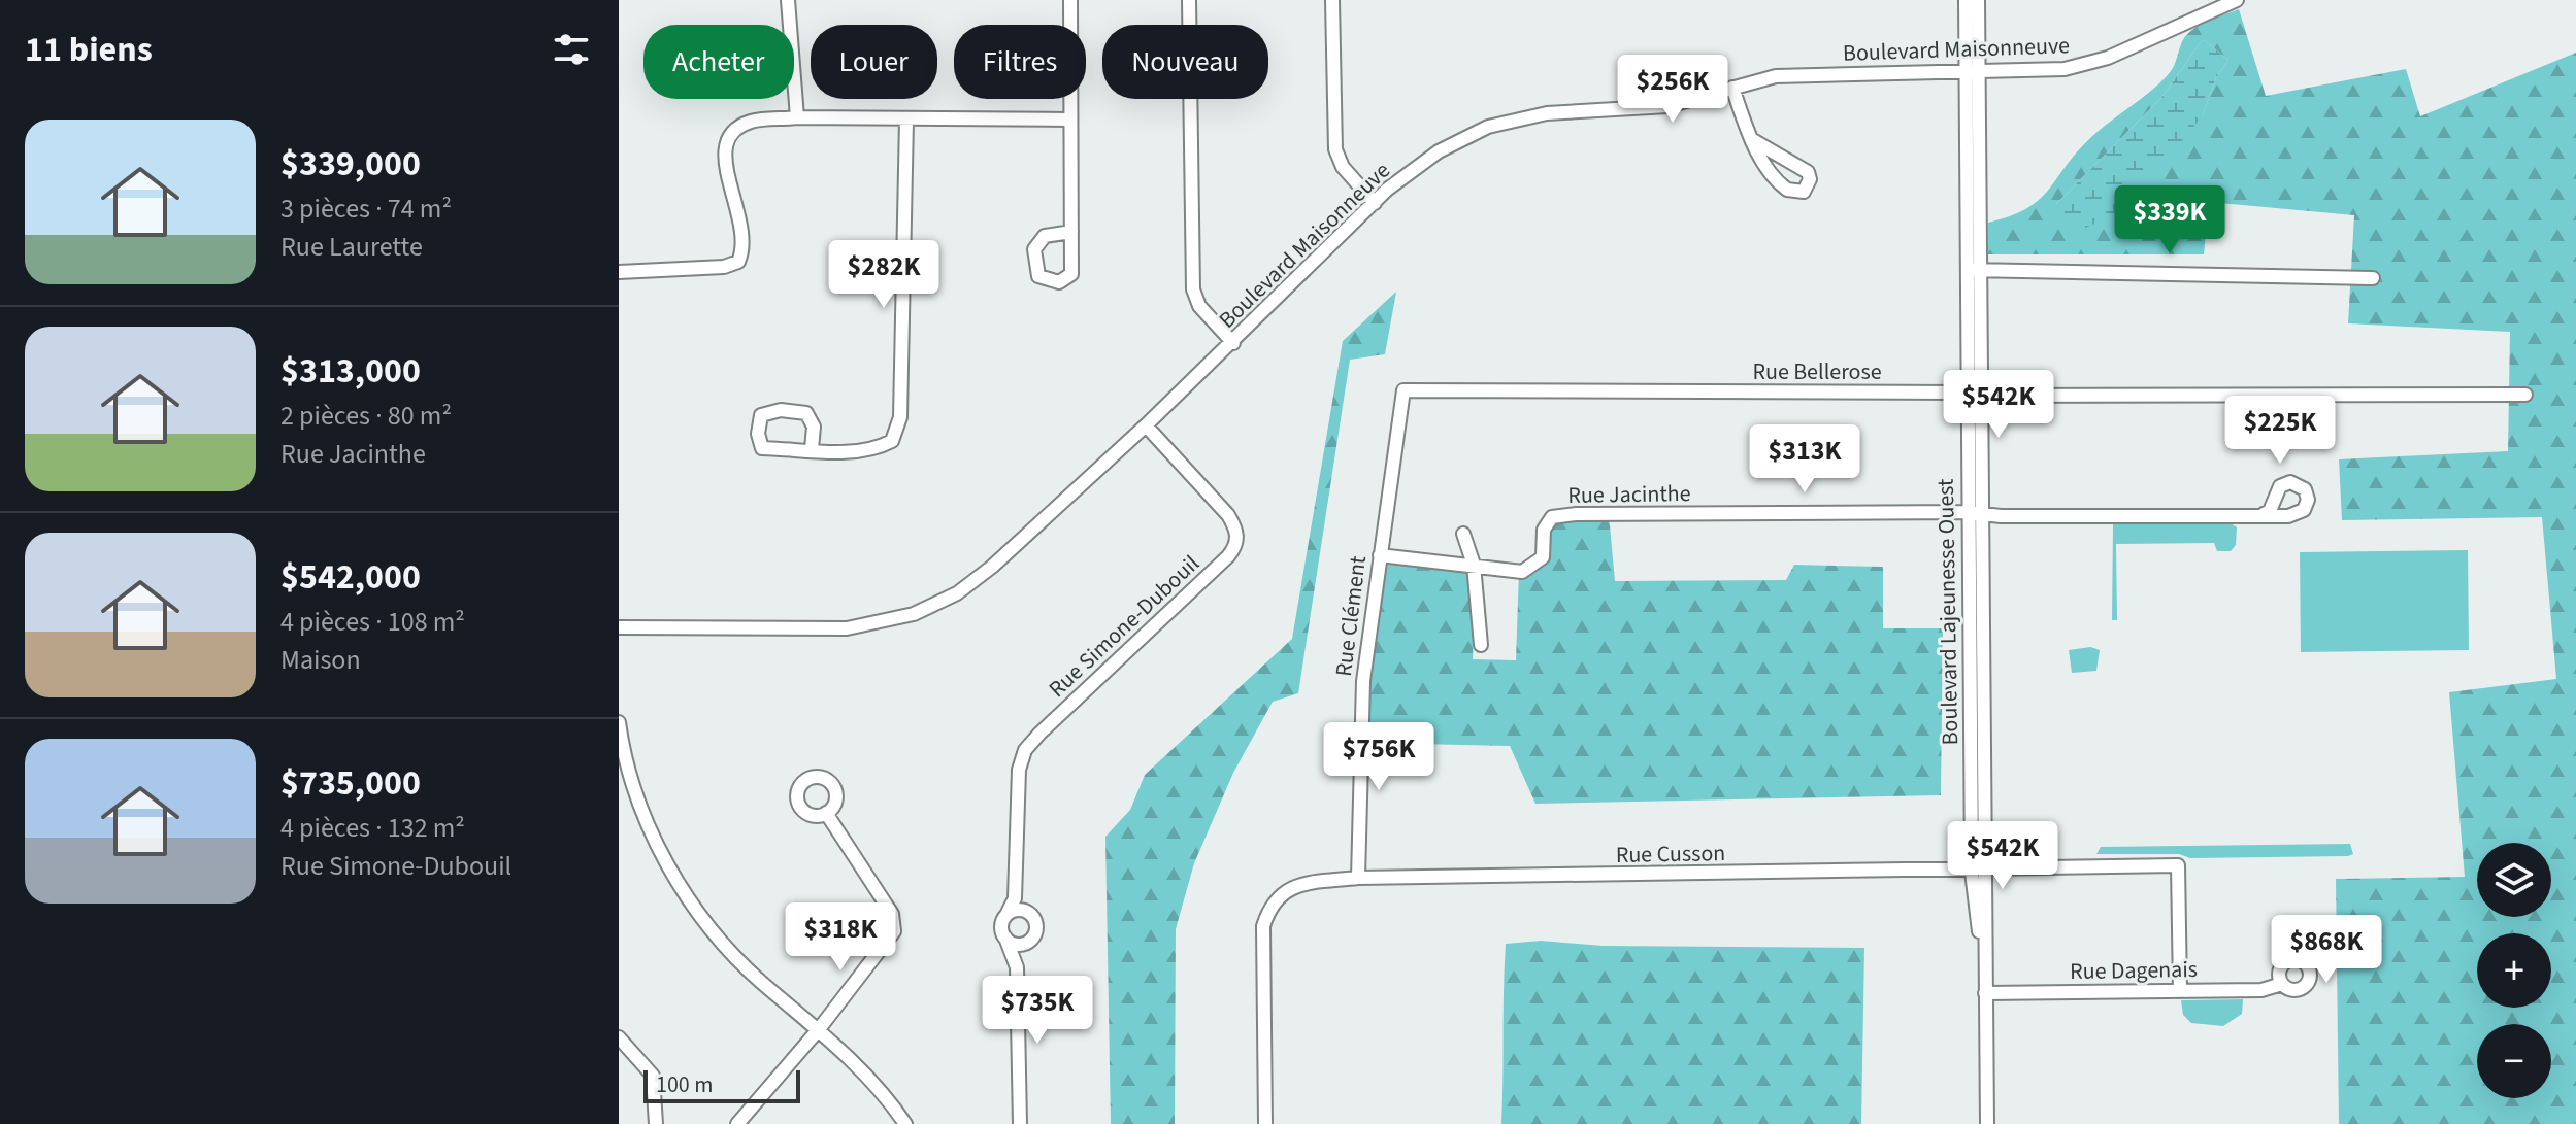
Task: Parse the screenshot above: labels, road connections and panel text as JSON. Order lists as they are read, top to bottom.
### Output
{
  "streets": {
    "street": [
      "Boulevard Maisonneuve",
      "Rue Bellerose",
      "Rue Jacinthe",
      "Boulevard Lajeunesse Ouest",
      "Rue Clément",
      "Rue Simone-Dubouil",
      "Rue Cusson",
      "Rue Dagenais"
    ]
  },
  "crossings": [
    ["Boulevard Maisonneuve", "Boulevard Lajeunesse Ouest"],
    ["Boulevard Maisonneuve", "Rue Simone-Dubouil"],
    ["Rue Bellerose", "Boulevard Lajeunesse Ouest"],
    ["Rue Bellerose", "Rue Clément"],
    ["Rue Jacinthe", "Boulevard Lajeunesse Ouest"],
    ["Rue Jacinthe", "Rue Clément"],
    ["Boulevard Lajeunesse Ouest", "Rue Cusson"],
    ["Boulevard Lajeunesse Ouest", "Rue Dagenais"],
    ["Rue Clément", "Rue Cusson"],
    ["Rue Cusson", "Rue Dagenais"]
  ],
  "scale_bar": "100 m",
  "page": {
    "heading": "11 biens",
    "chip": [
      "Acheter",
      "Louer",
      "Filtres",
      "Nouveau"
    ],
    "price": [
      "$256K",
      "$339K",
      "$282K",
      "$542K",
      "$225K",
      "$313K",
      "$756K",
      "$542K",
      "$318K",
      "$868K",
      "$735K"
    ],
    "list": [
      {
        "name": "$339,000",
        "note": "3 pièces · 74 m² · Rue Laurette"
      },
      {
        "name": "$313,000",
        "note": "2 pièces · 80 m² · Rue Jacinthe"
      },
      {
        "name": "$542,000",
        "note": "4 pièces · 108 m² · Maison"
      },
      {
        "name": "$735,000",
        "note": "4 pièces · 132 m² · Rue Simone-Dubouil"
      }
    ],
    "map_buttons": ["+", "−"],
    "scale": "100 m"
  }
}
